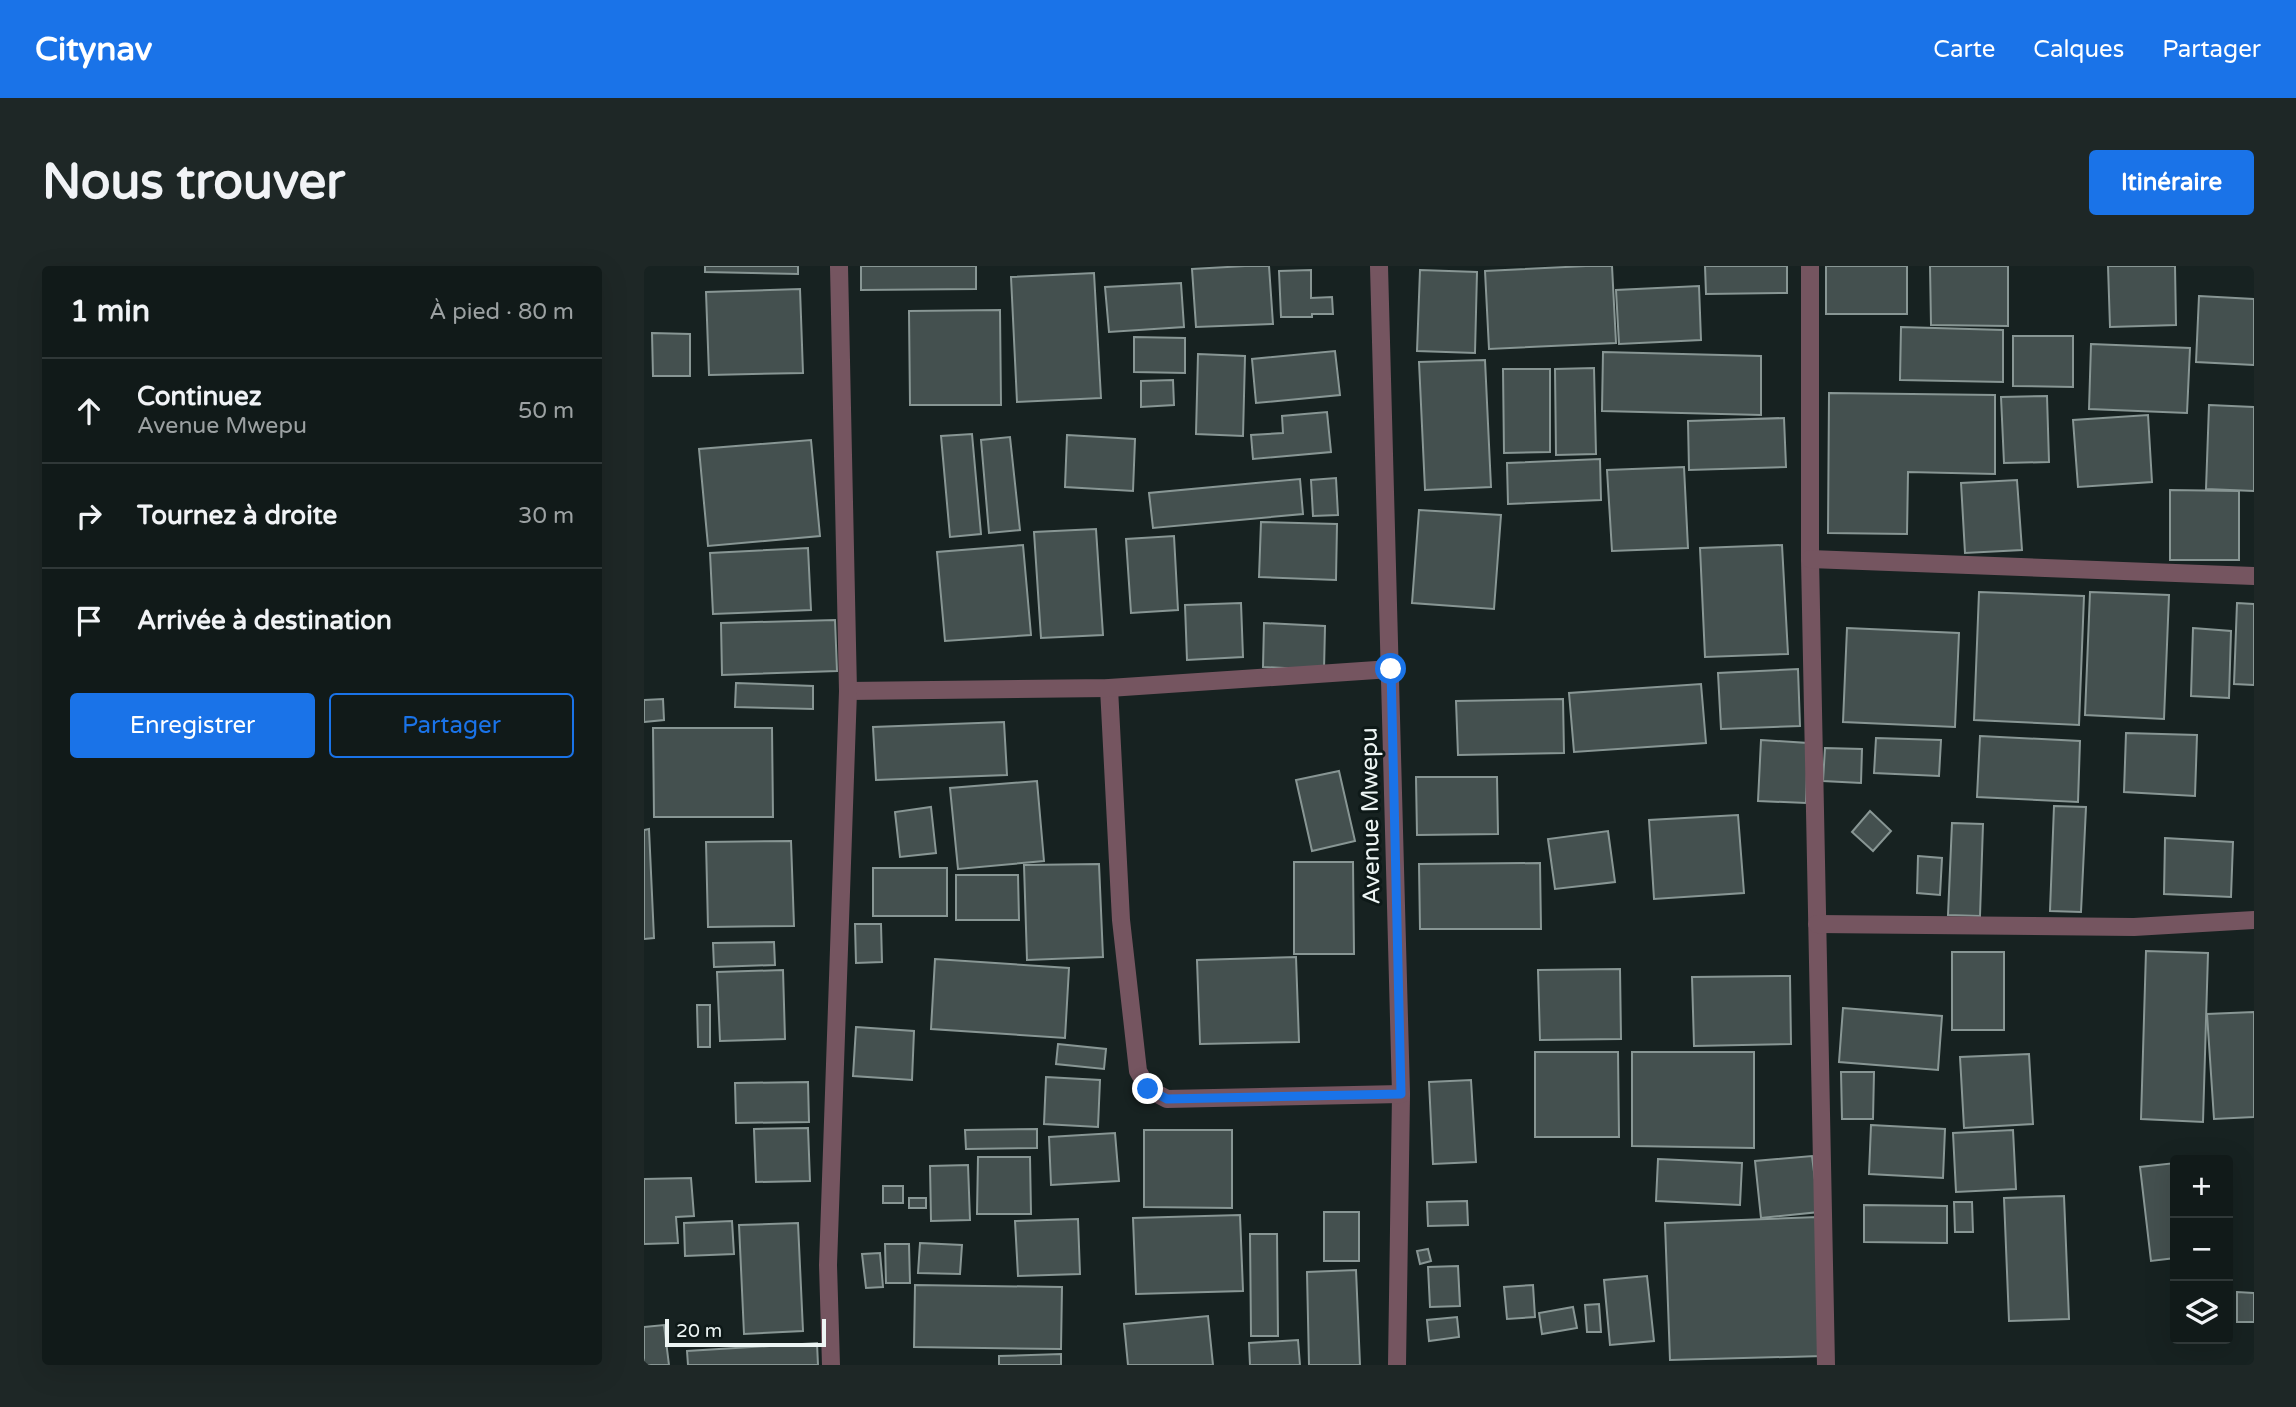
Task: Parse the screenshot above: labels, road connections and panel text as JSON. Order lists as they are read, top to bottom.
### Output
{
  "streets": {
    "street": ["Avenue Mwepu"]
  },
  "scale_bar": "20 m",
  "page": {
    "header": "Citynav",
    "nav": ["Carte", "Calques", "Partager"],
    "buttons": [
      "Itinéraire",
      ["Enregistrer", "Partager"]
    ],
    "title": "Nous trouver",
    "heading": ["1 min", "À pied · 80 m"],
    "list": [
      ["Continuez", "Avenue Mwepu", "50 m"],
      ["Tournez à droite", "30 m"],
      "Arrivée à destination"
    ],
    "map_buttons": ["+", "−"],
    "scale": "20 m"
  }
}
